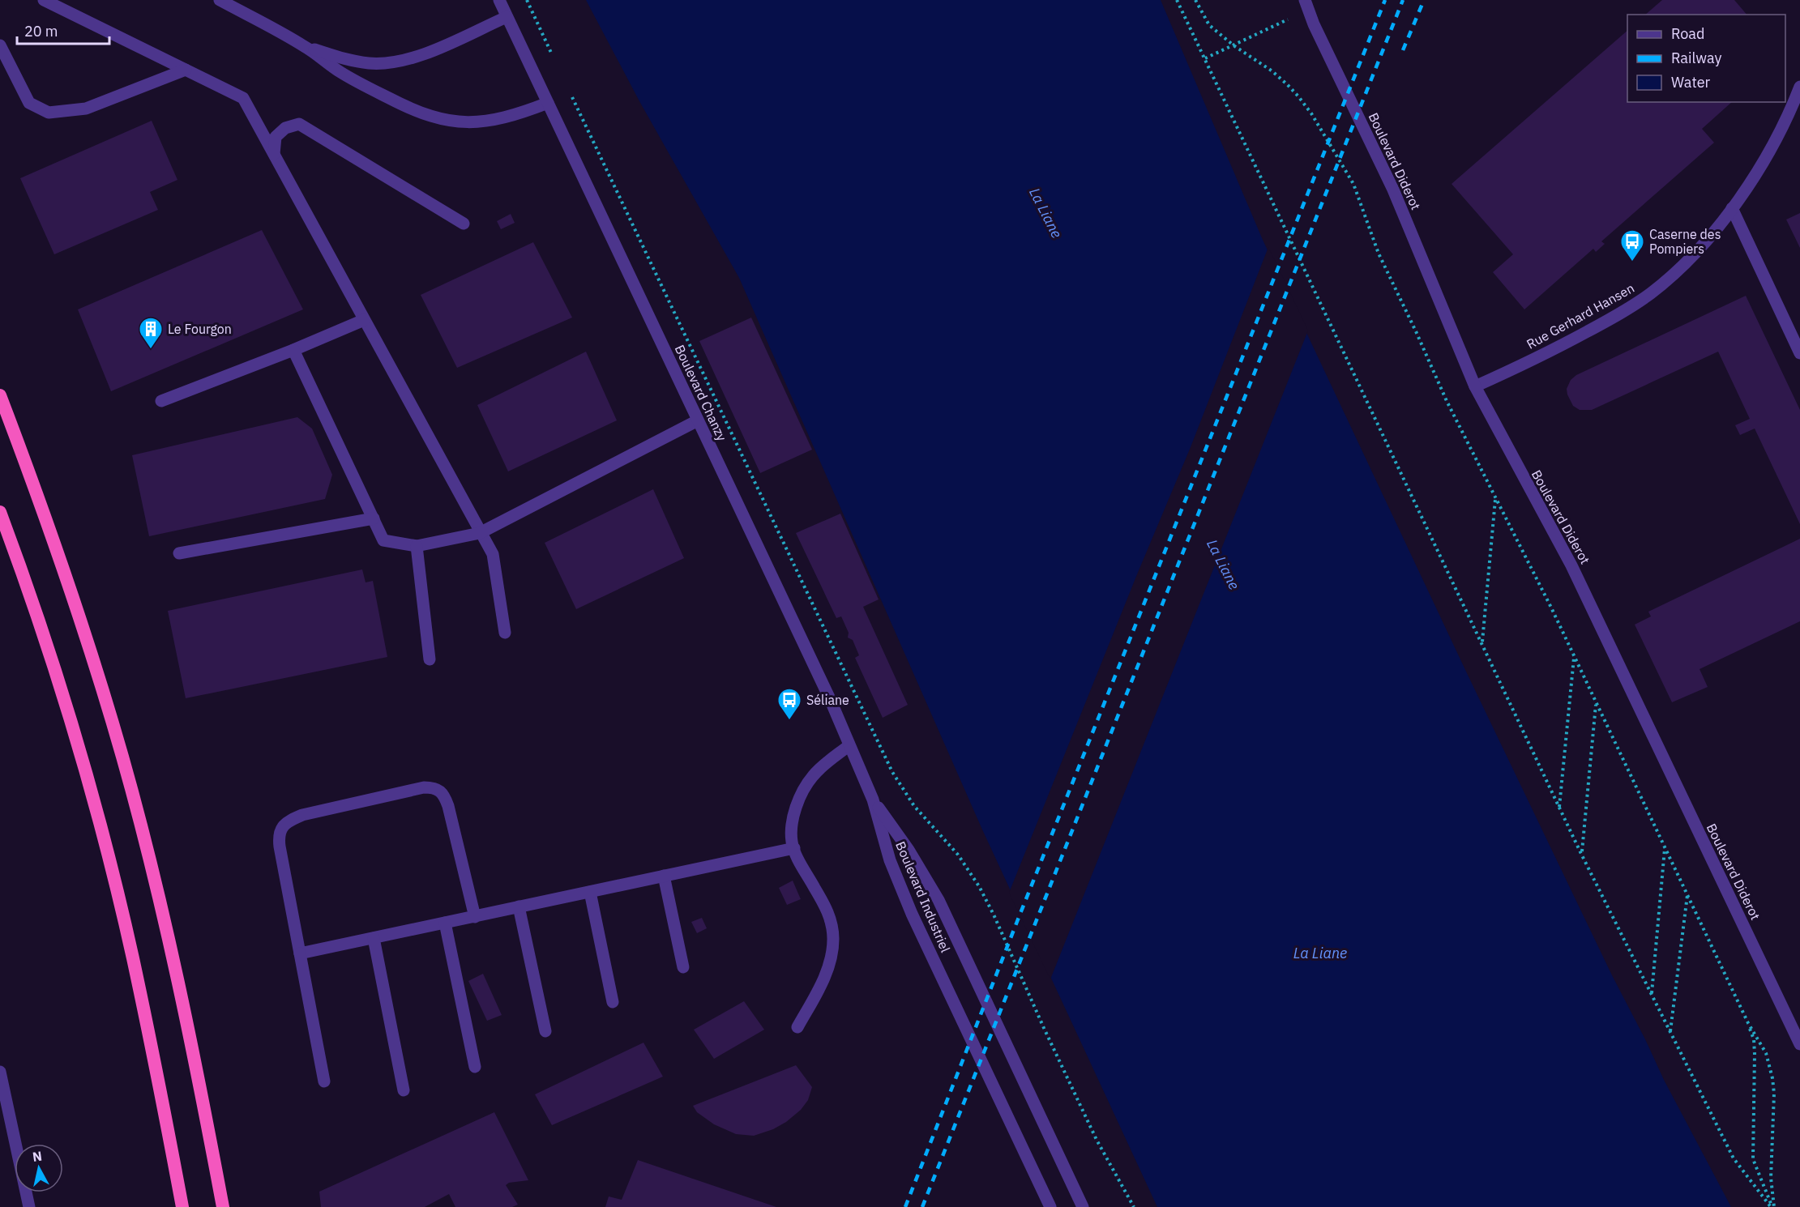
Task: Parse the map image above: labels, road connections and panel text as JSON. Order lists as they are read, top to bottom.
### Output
{
  "streets": {
    "street": [
      "Boulevard Diderot",
      "Rue Gerhard Hansen",
      "Boulevard Chanzy",
      "Boulevard Industriel"
    ]
  },
  "crossings": [
    ["Boulevard Diderot", "Rue Gerhard Hansen"],
    ["Boulevard Chanzy", "Boulevard Industriel"]
  ],
  "water": ["La Liane"],
  "places": {
    "bus stop": ["Caserne des Pompiers", "Séliane"],
    "building": ["Le Fourgon"]
  },
  "legend": ["Road", "Railway", "Water"],
  "scale_bar": "20 m",
  "north": "top"
}
